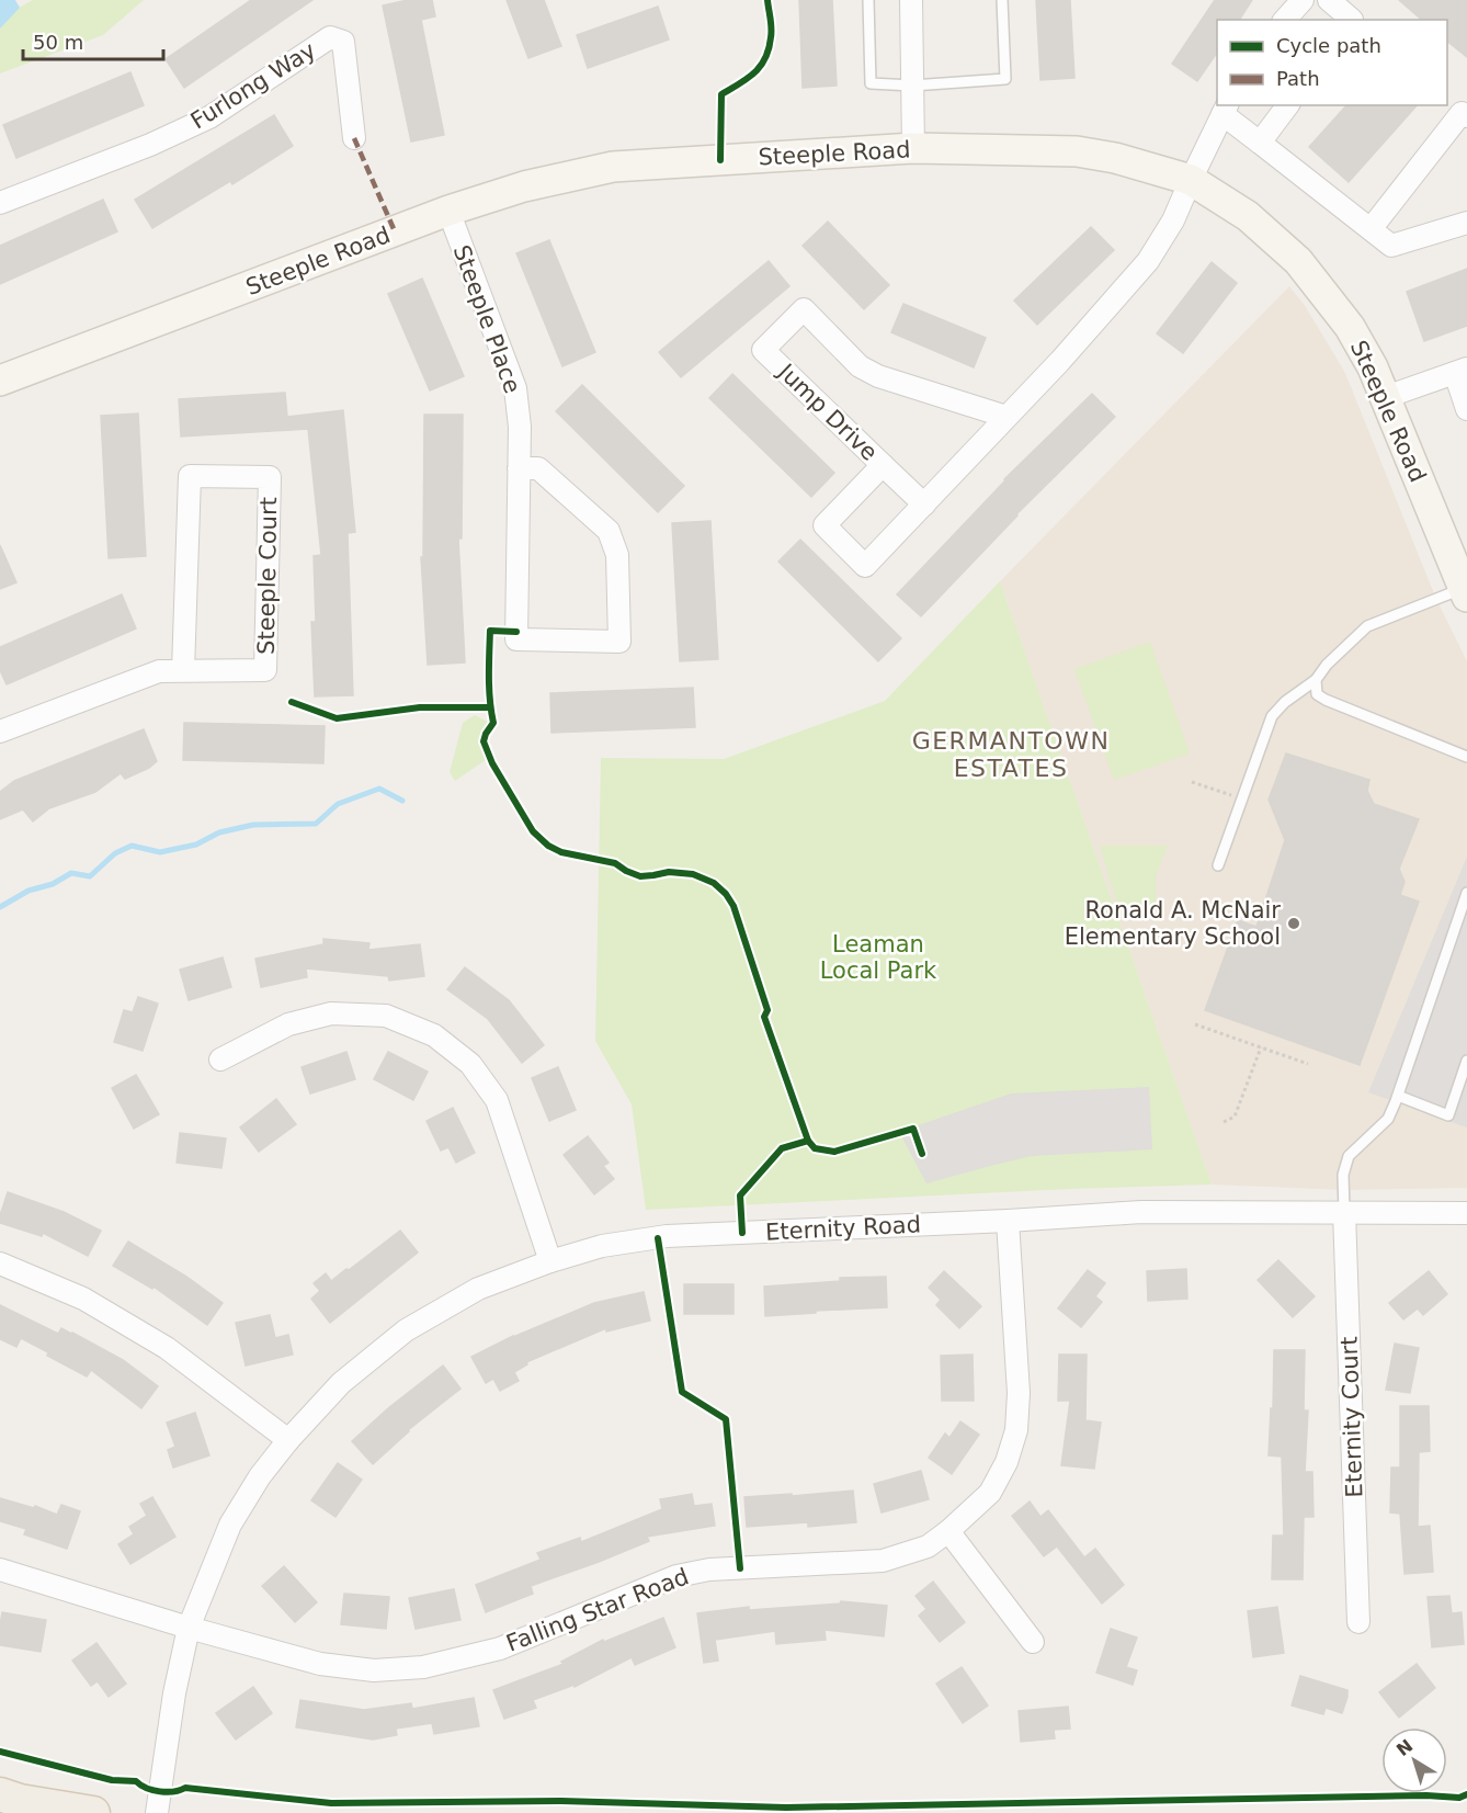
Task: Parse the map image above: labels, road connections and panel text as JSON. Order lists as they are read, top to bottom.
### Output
{
  "streets": {
    "street": [
      "Furlong Way",
      "Steeple Road",
      "Steeple Place",
      "Jump Drive",
      "Steeple Court",
      "Eternity Road",
      "Eternity Court",
      "Falling Star Road"
    ]
  },
  "crossings": [
    ["Steeple Road", "Steeple Place"],
    ["Steeple Road", "Jump Drive"],
    ["Eternity Road", "Eternity Court"],
    ["Eternity Road", "Falling Star Road"]
  ],
  "districts": ["GERMANTOWN ESTATES"],
  "parks": ["Leaman Local Park"],
  "places": ["Ronald A. McNair Elementary School"],
  "legend": ["Cycle path", "Path"],
  "scale_bar": "50 m",
  "north": "top left"
}
